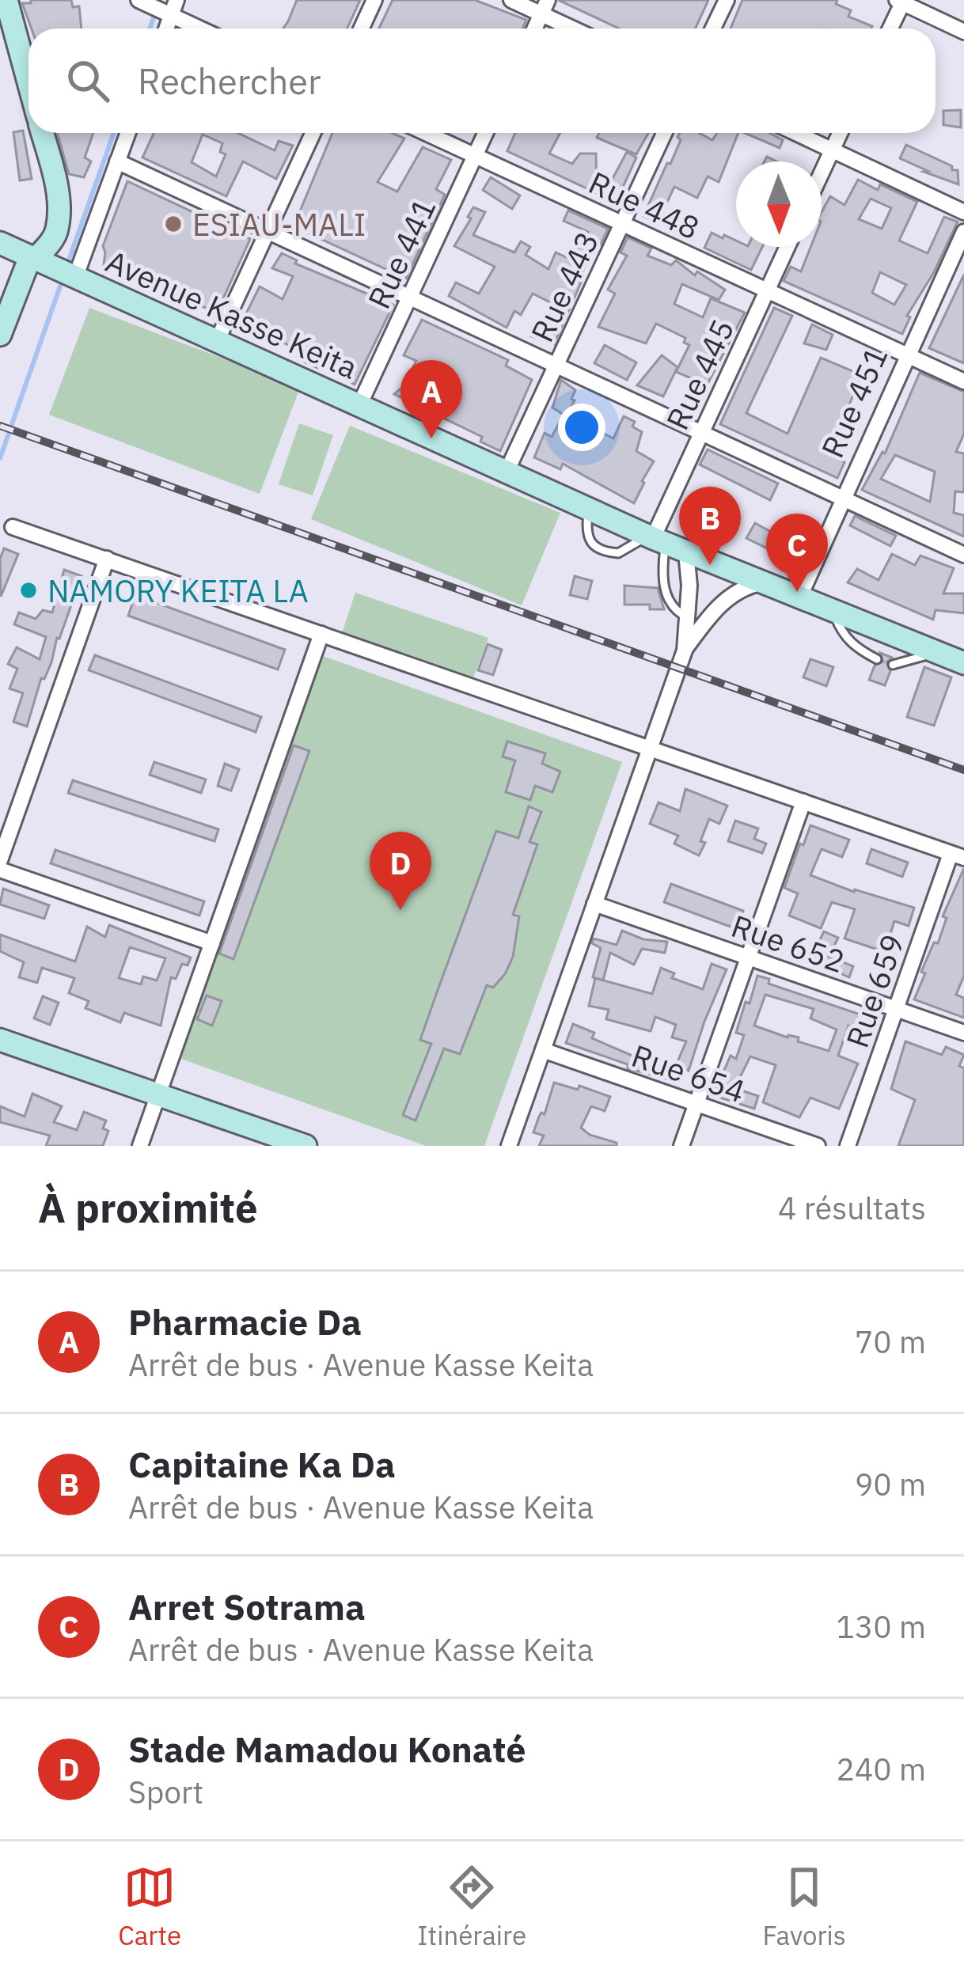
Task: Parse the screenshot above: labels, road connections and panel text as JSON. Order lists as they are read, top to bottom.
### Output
{
  "streets": {
    "main road": ["Avenue Kasse Keita"],
    "street": [
      "Rue 448",
      "Rue 441",
      "Rue 443",
      "Rue 445",
      "Rue 451",
      "Rue 652",
      "Rue 659",
      "Rue 654"
    ]
  },
  "crossings": [
    ["Rue 448", "Rue 441"],
    ["Rue 448", "Rue 443"],
    ["Rue 448", "Rue 445"],
    ["Rue 448", "Rue 451"],
    ["Rue 441", "Avenue Kasse Keita"],
    ["Rue 443", "Avenue Kasse Keita"],
    ["Avenue Kasse Keita", "Rue 445"],
    ["Avenue Kasse Keita", "Rue 451"],
    ["Rue 652", "Rue 659"]
  ],
  "places": ["ESIAU-MALI", "NAMORY KEITA LA"],
  "north": "bottom",
  "page": {
    "search": "Rechercher",
    "pins": [
      "A",
      "B",
      "C",
      "D"
    ],
    "heading": ["À proximité", "4 résultats"],
    "list": [
      {
        "mark": "A",
        "name": "Pharmacie Da",
        "note": "Arrêt de bus · Avenue Kasse Keita",
        "value": "70 m"
      },
      {
        "mark": "B",
        "name": "Capitaine Ka Da",
        "note": "Arrêt de bus · Avenue Kasse Keita",
        "value": "90 m"
      },
      {
        "mark": "C",
        "name": "Arret Sotrama",
        "note": "Arrêt de bus · Avenue Kasse Keita",
        "value": "130 m"
      },
      {
        "mark": "D",
        "name": "Stade Mamadou Konaté",
        "note": "Sport",
        "value": "240 m"
      }
    ],
    "nav": ["Carte", "Itinéraire", "Favoris"]
  }
}
